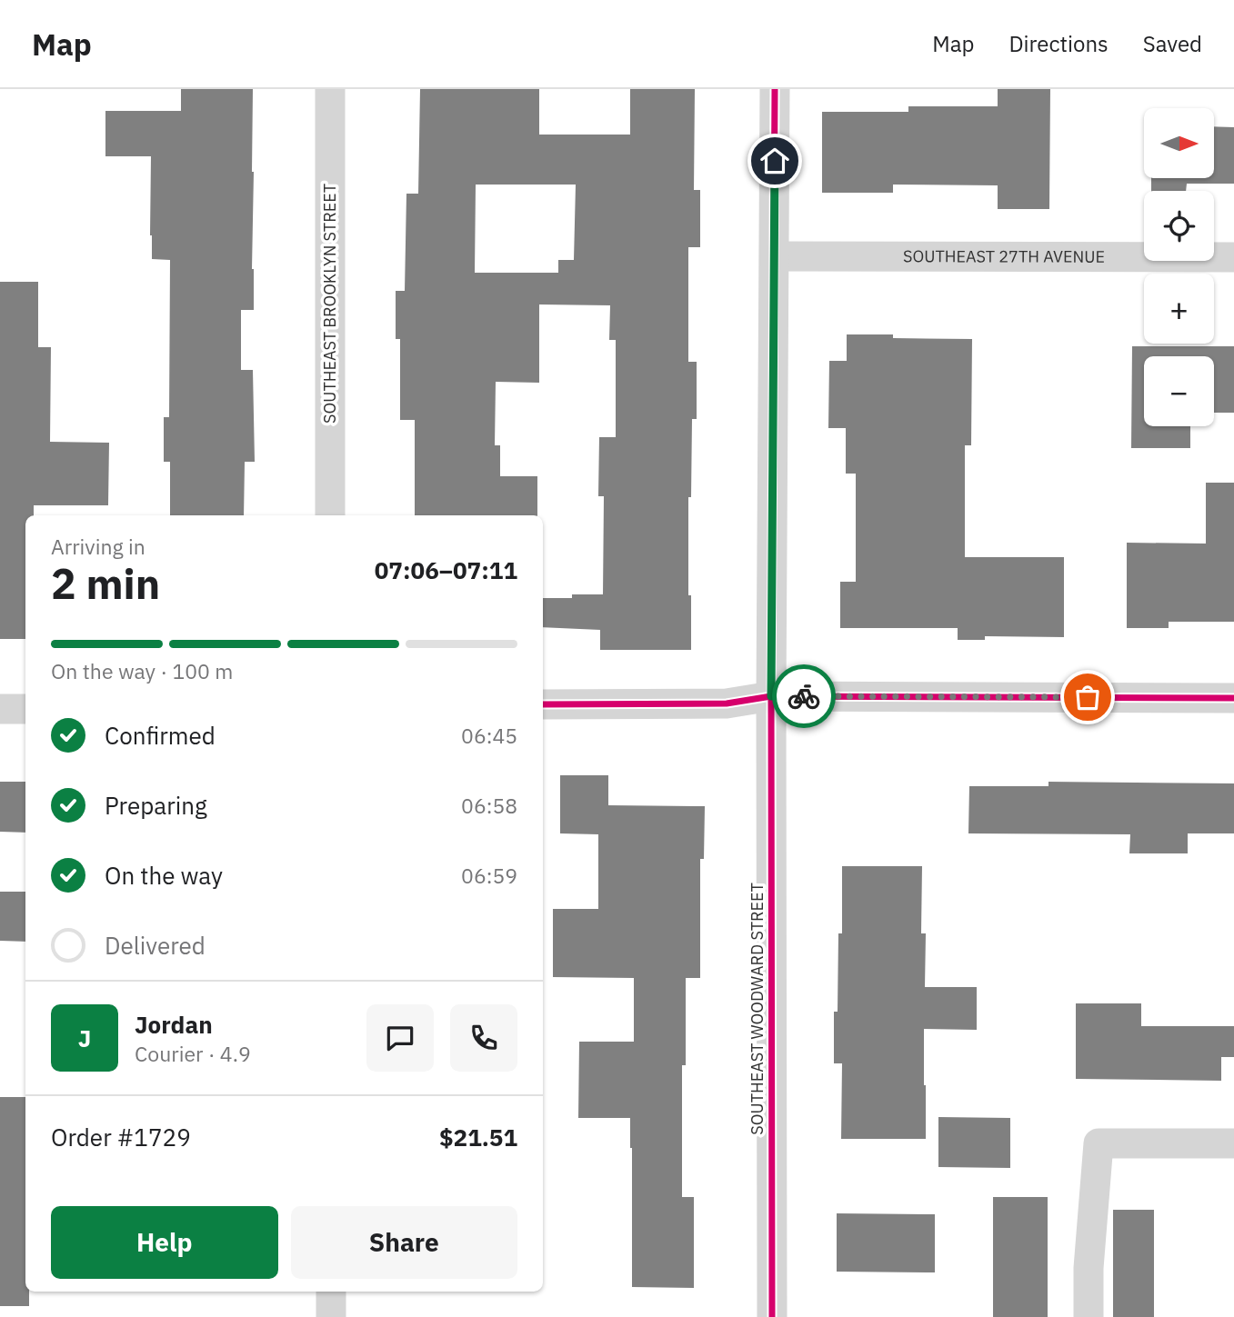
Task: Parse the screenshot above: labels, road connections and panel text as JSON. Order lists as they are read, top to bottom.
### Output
{
  "streets": {
    "street": ["SOUTHEAST 27TH AVENUE", "SOUTHEAST BROOKLYN STREET", "SOUTHEAST WOODWARD STREET"]
  },
  "crossings": [
    ["SOUTHEAST 27TH AVENUE", "SOUTHEAST WOODWARD STREET"]
  ],
  "north": "right",
  "page": {
    "header": "Map",
    "nav": ["Map", "Directions", "Saved"],
    "map_buttons": ["+", "−"],
    "heading": ["2 min", "Arriving in", "07:06–07:11"],
    "panel": [
      "Jordan",
      "Courier · 4.9",
      "Order #1729",
      "$21.51"
    ],
    "bar": "On the way · 100 m",
    "list": [
      ["Confirmed", "06:45"],
      ["Preparing", "06:58"],
      ["On the way", "06:59"],
      "Delivered"
    ],
    "round": "J",
    "buttons": ["Help", "Share"]
  }
}
